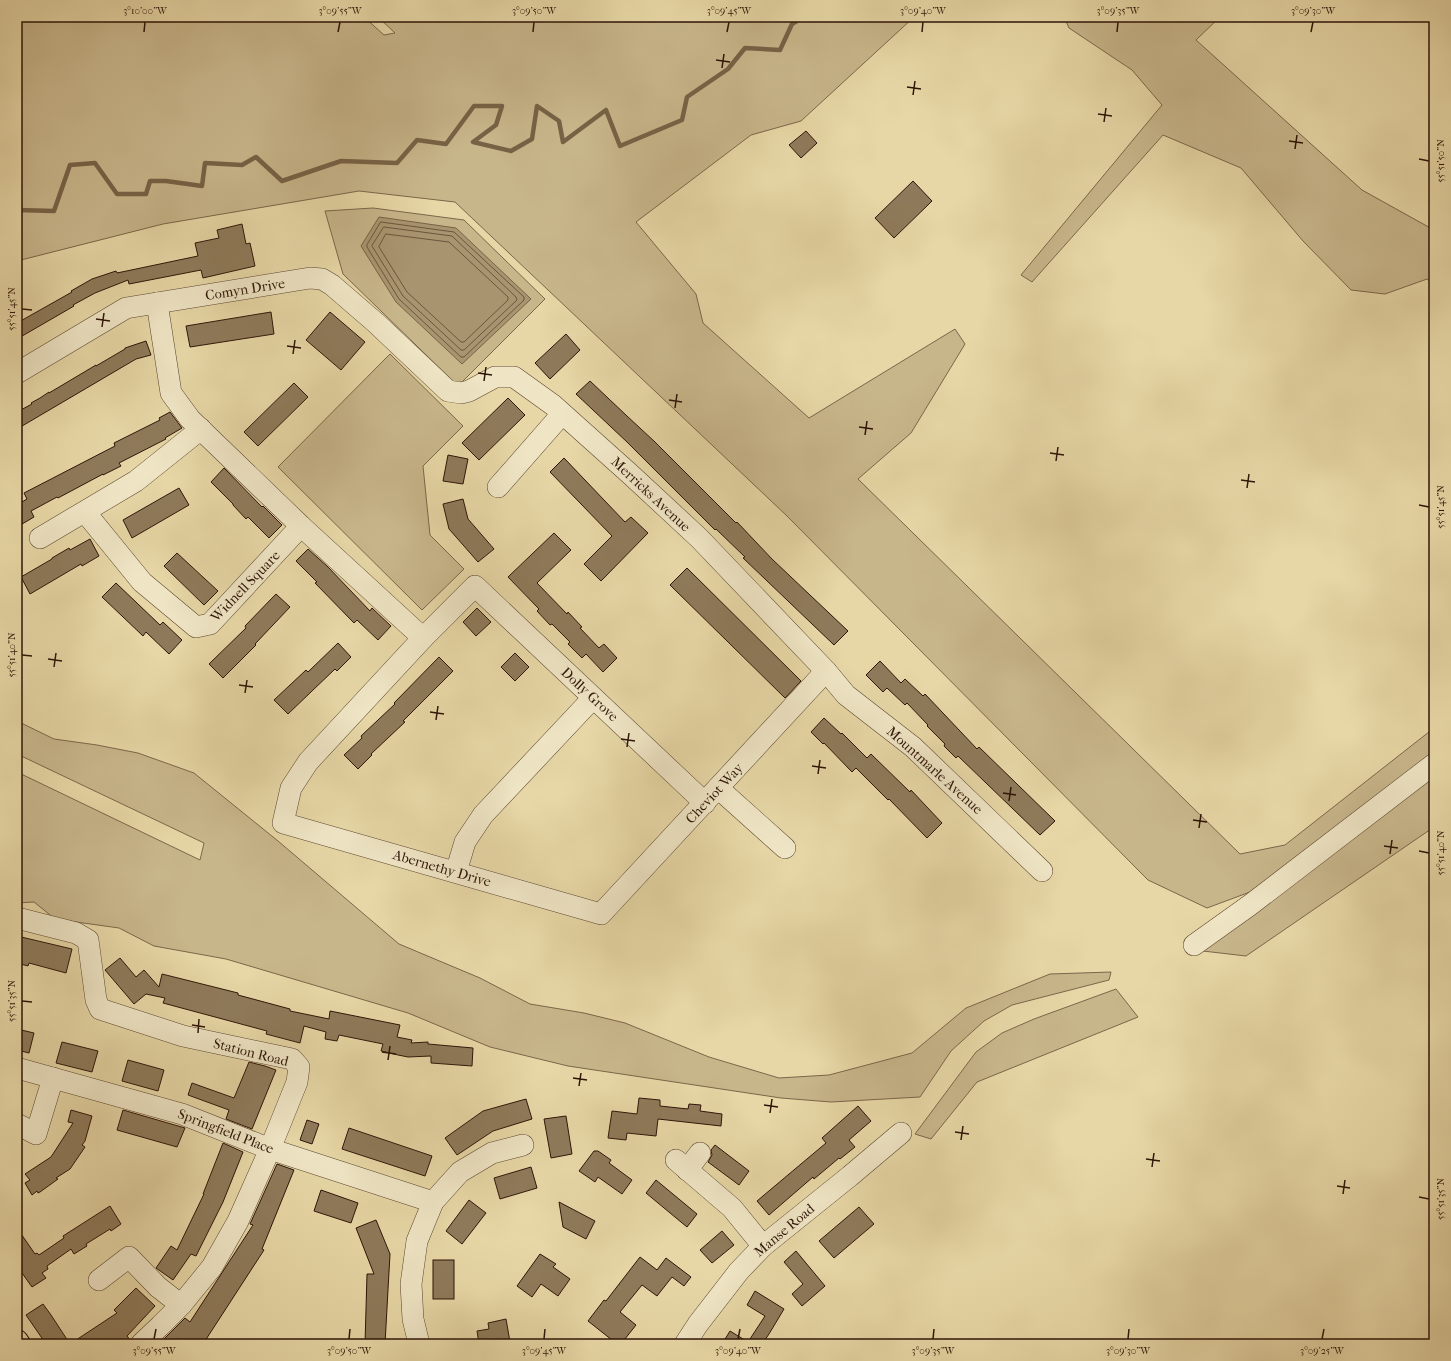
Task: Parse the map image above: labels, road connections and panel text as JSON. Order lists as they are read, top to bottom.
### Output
{
  "streets": {
    "street": [
      "Comyn Drive",
      "Merricks Avenue",
      "Widnell Square",
      "Dolly Grove",
      "Mountmarle Avenue",
      "Cheviot Way",
      "Abernethy Drive",
      "Station Road",
      "Springfield Place",
      "Manse Road"
    ]
  },
  "crossings": [
    ["Comyn Drive", "Merricks Avenue"],
    ["Merricks Avenue", "Mountmarle Avenue"],
    ["Merricks Avenue", "Cheviot Way"],
    ["Dolly Grove", "Cheviot Way"],
    ["Dolly Grove", "Abernethy Drive"],
    ["Mountmarle Avenue", "Cheviot Way"],
    ["Cheviot Way", "Abernethy Drive"],
    ["Station Road", "Springfield Place"]
  ],
  "coordinates": [
    "3°10'00\"W",
    "3°09'55\"W",
    "3°09'50\"W",
    "3°09'45\"W",
    "3°09'40\"W",
    "3°09'35\"W",
    "3°09'30\"W",
    "55°51'50\"N",
    "55°51'45\"N",
    "55°51'40\"N",
    "55°51'35\"N",
    "3°09'25\"W"
  ]
}
